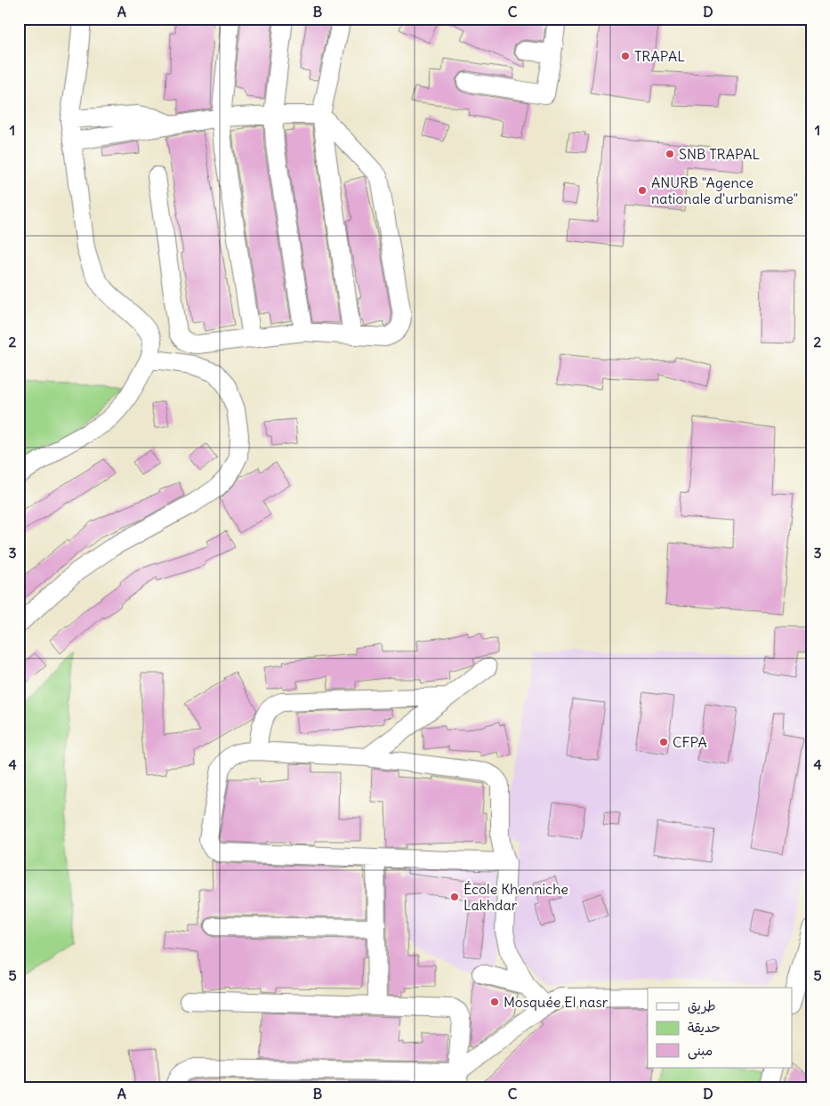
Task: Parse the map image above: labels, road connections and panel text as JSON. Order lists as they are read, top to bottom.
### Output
{
  "places": [
    "TRAPAL",
    "SNB TRAPAL",
    "ANURB \"Agence nationale d'urbanisme\"",
    "CFPA",
    "École Khenniche Lakhdar",
    "Mosquée El nasr"
  ],
  "legend": ["طريق", "حديقة", "مبنى"],
  "grid": {
    "columns": [
      "A",
      "B",
      "C",
      "D"
    ],
    "rows": [
      "1",
      "2",
      "3",
      "4",
      "5"
    ]
  }
}
